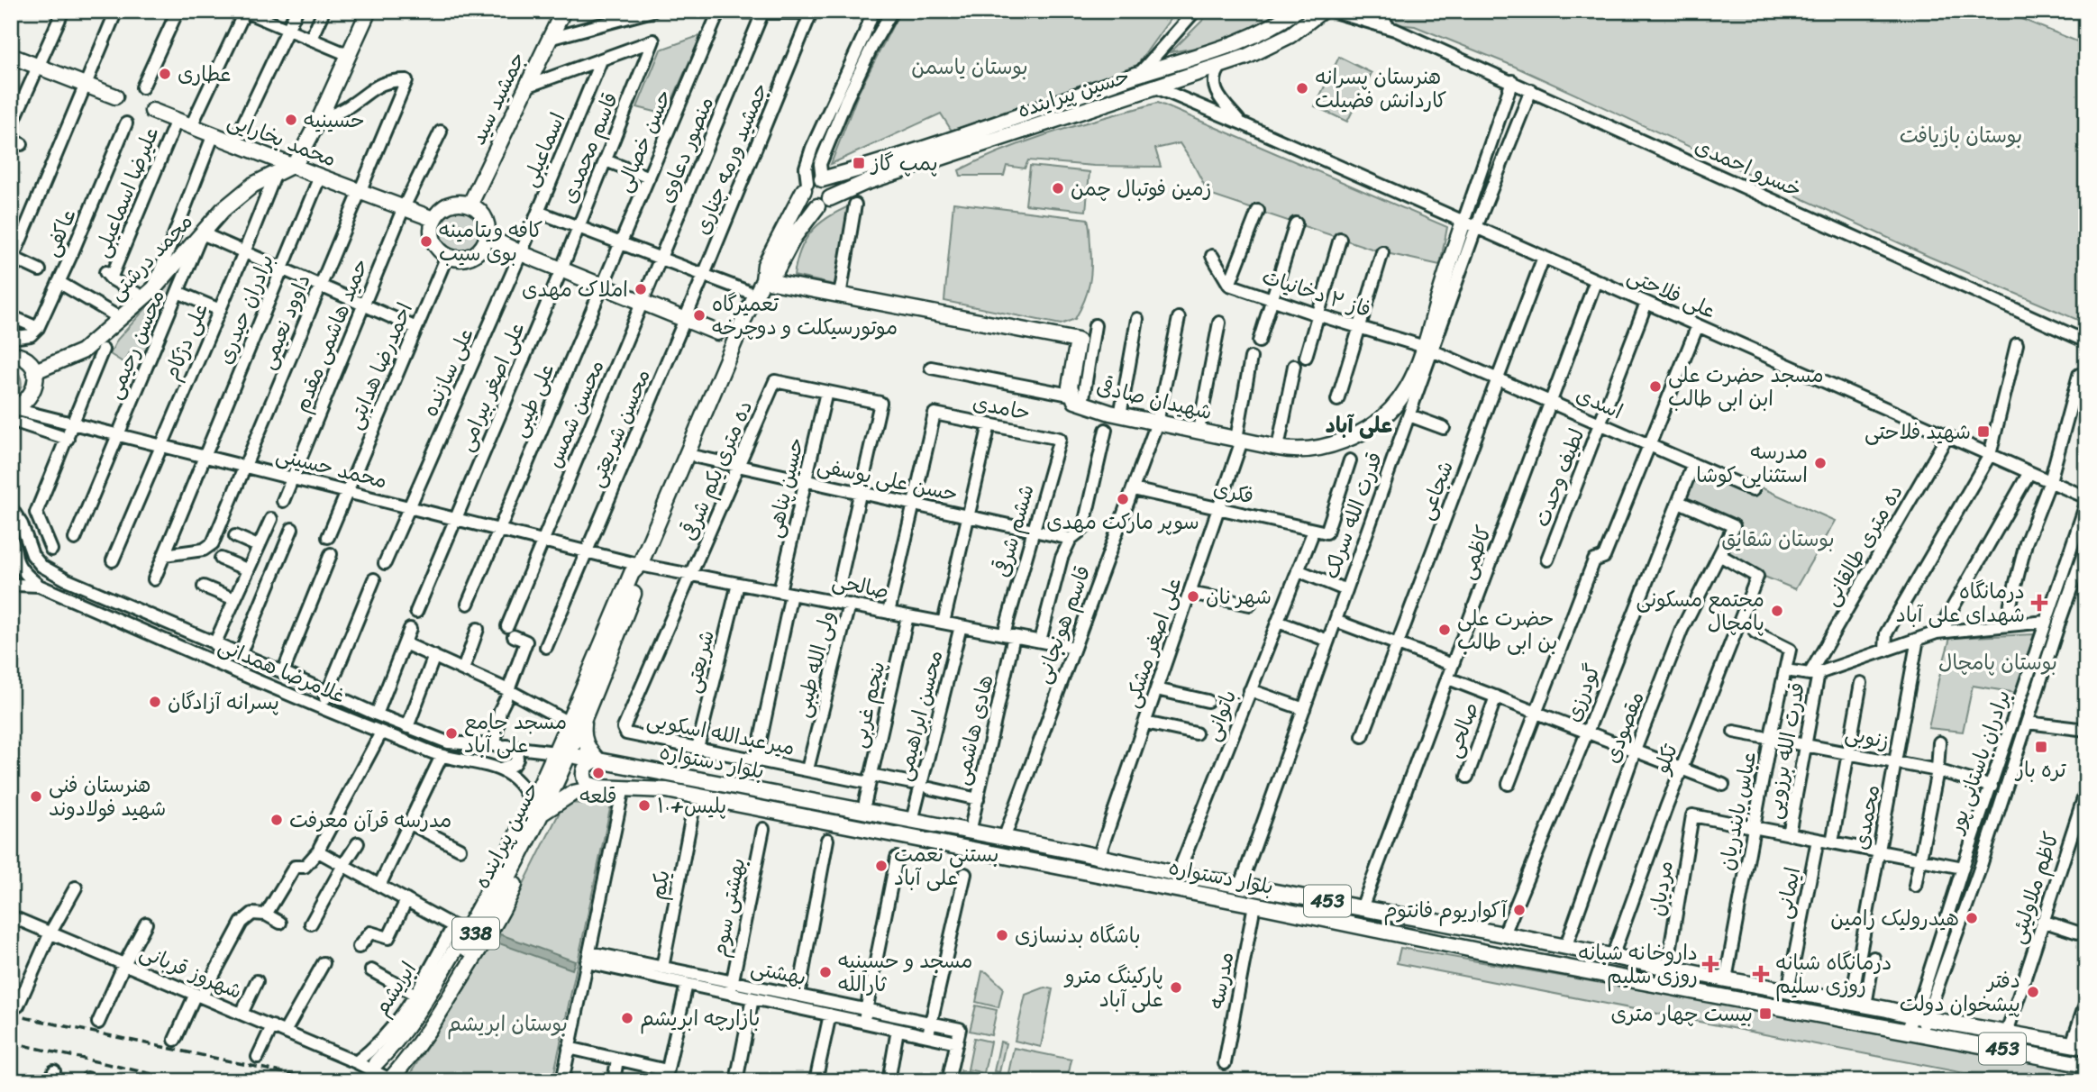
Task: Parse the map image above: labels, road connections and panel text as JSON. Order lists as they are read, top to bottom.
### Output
{
  "streets": {
    "main road": [
      "حسین پیراینده",
      "جمشید سید",
      "محمد بخارایی",
      "محمد درشتی",
      "شهیدان صادقی",
      "بلوار دستواره",
      "453",
      "338"
    ],
    "street": [
      "حسن خصالی",
      "قاسم محمدی",
      "اسماعیلی",
      "منصور دعاوی",
      "جمشید ورمه چناری",
      "خسرو احمدی",
      "علیرضا اسماعیلی",
      "عاکفی",
      "فاز ۲ دخانیات",
      "علی فلاحتی",
      "برادران حیدری",
      "داوود نعیمی",
      "حمید هاشمی مقدم",
      "علی دژکام",
      "محسن رحیمی",
      "احمدرضا هدایتی",
      "علی سازنده",
      "علی اصغر بیرامی",
      "علی طیبی",
      "اسدی",
      "حامدی",
      "محسن شمس",
      "محسن شریعتی",
      "محمد حسینی",
      "ده متری یکم شرقی",
      "لطیف وحدت",
      "حسن علی یوسفی",
      "حسین پناهی",
      "شجاعی",
      "فکری",
      "قدرت الله سرلک",
      "ششم شرقی",
      "ده متری طالقانی",
      "کاظمی",
      "صالحی",
      "قاسم هونجانی",
      "علی اصغر مشکی",
      "شریعتی",
      "ولی الله طیبی",
      "غلامرضا همدانی",
      "گودرزی",
      "پنجم غربی",
      "محسن ابراهیمی",
      "باتوانی",
      "مقصودی",
      "هادی هاشمی",
      "میرعبدالله اسکویی",
      "زنوبی",
      "قدرت الله برزویی",
      "تکلو",
      "برادران باستانی پور",
      "عباس بایندریان",
      "محمدی",
      "یکم",
      "کاظم ملاولیئی",
      "مردیان",
      "ایمانی",
      "بهشتی سوم",
      "شهروز قربانی",
      "بهشتی",
      "مدرسه",
      "ابریشم"
    ]
  },
  "crossings": [
    ["حسین پیراینده", "علی فلاحتی"],
    ["حسین پیراینده", "شهیدان صادقی"],
    ["حسین پیراینده", "محمد حسینی"],
    ["حسین پیراینده", "صالحی"],
    ["حسین پیراینده", "غلامرضا همدانی"],
    ["حسین پیراینده", "بلوار دستواره"],
    ["حسین پیراینده", "شهروز قربانی"],
    ["جمشید سید", "محمد بخارایی"],
    ["جمشید سید", "احمدرضا هدایتی"],
    ["محمد بخارایی", "علیرضا اسماعیلی"],
    ["محمد بخارایی", "محمد درشتی"],
    ["محمد بخارایی", "برادران حیدری"],
    ["محمد بخارایی", "داوود نعیمی"],
    ["محمد بخارایی", "حمید هاشمی مقدم"],
    ["محمد بخارایی", "احمدرضا هدایتی"],
    ["حسن خصالی", "علی طیبی"],
    ["قاسم محمدی", "اسماعیلی"],
    ["قاسم محمدی", "علی اصغر بیرامی"],
    ["اسماعیلی", "علی سازنده"],
    ["منصور دعاوی", "جمشید ورمه چناری"],
    ["منصور دعاوی", "محسن شمس"],
    ["جمشید ورمه چناری", "محسن شریعتی"],
    ["علیرضا اسماعیلی", "محمد درشتی"],
    ["محمد درشتی", "علی دژکام"],
    ["محمد درشتی", "محسن رحیمی"],
    ["فاز ۲ دخانیات", "شهیدان صادقی"],
    ["فاز ۲ دخانیات", "اسدی"],
    ["فاز ۲ دخانیات", "قدرت الله سرلک"],
    ["علی فلاحتی", "شهیدان صادقی"],
    ["علی فلاحتی", "لطیف وحدت"],
    ["علی فلاحتی", "شجاعی"],
    ["علی فلاحتی", "ده متری طالقانی"],
    ["علی فلاحتی", "کاظمی"],
    ["برادران حیدری", "داوود نعیمی"],
    ["برادران حیدری", "محمد حسینی"],
    ["داوود نعیمی", "محمد حسینی"],
    ["حمید هاشمی مقدم", "محمد حسینی"],
    ["علی دژکام", "محمد حسینی"],
    ["محسن رحیمی", "محمد حسینی"],
    ["احمدرضا هدایتی", "محمد حسینی"],
    ["علی سازنده", "محمد حسینی"],
    ["علی اصغر بیرامی", "محمد حسینی"],
    ["شهیدان صادقی", "اسدی"],
    ["شهیدان صادقی", "قدرت الله سرلک"],
    ["شهیدان صادقی", "قاسم هونجانی"],
    ["شهیدان صادقی", "علی اصغر مشکی"],
    ["علی طیبی", "محمد حسینی"],
    ["اسدی", "لطیف وحدت"],
    ["اسدی", "شجاعی"],
    ["اسدی", "قدرت الله سرلک"],
    ["اسدی", "کاظمی"],
    ["اسدی", "گودرزی"],
    ["حامدی", "حسن علی یوسفی"],
    ["حامدی", "ششم شرقی"],
    ["محسن شمس", "محمد حسینی"],
    ["محسن شریعتی", "محمد حسینی"],
    ["محمد حسینی", "صالحی"],
    ["ده متری یکم شرقی", "حسن علی یوسفی"],
    ["ده متری یکم شرقی", "حسین پناهی"],
    ["ده متری یکم شرقی", "صالحی"],
    ["ده متری یکم شرقی", "میرعبدالله اسکویی"],
    ["حسن علی یوسفی", "حسین پناهی"],
    ["حسن علی یوسفی", "ششم شرقی"],
    ["حسین پناهی", "صالحی"],
    ["فکری", "قاسم هونجانی"],
    ["فکری", "علی اصغر مشکی"],
    ["قدرت الله سرلک", "بلوار دستواره"],
    ["ششم شرقی", "صالحی"],
    ["ششم شرقی", "هادی هاشمی"],
    ["ده متری طالقانی", "قدرت الله برزویی"],
    ["کاظمی", "بلوار دستواره"],
    ["صالحی", "قاسم هونجانی"],
    ["صالحی", "شریعتی"],
    ["صالحی", "ولی الله طیبی"],
    ["صالحی", "پنجم غربی"],
    ["صالحی", "محسن ابراهیمی"],
    ["صالحی", "هادی هاشمی"],
    ["صالحی", "میرعبدالله اسکویی"],
    ["قاسم هونجانی", "بلوار دستواره"],
    ["علی اصغر مشکی", "بلوار دستواره"],
    ["شریعتی", "میرعبدالله اسکویی"],
    ["ولی الله طیبی", "میرعبدالله اسکویی"],
    ["غلامرضا همدانی", "بلوار دستواره"],
    ["گودرزی", "مقصودی"],
    ["گودرزی", "بلوار دستواره"],
    ["پنجم غربی", "میرعبدالله اسکویی"],
    ["باتوانی", "بلوار دستواره"],
    ["مقصودی", "تکلو"],
    ["مقصودی", "بلوار دستواره"],
    ["هادی هاشمی", "بلوار دستواره"],
    ["زنوبی", "قدرت الله برزویی"],
    ["زنوبی", "برادران باستانی پور"],
    ["زنوبی", "عباس بایندریان"],
    ["زنوبی", "محمدی"],
    ["تکلو", "بلوار دستواره"],
    ["بلوار دستواره", "برادران باستانی پور"],
    ["بلوار دستواره", "عباس بایندریان"],
    ["بلوار دستواره", "محمدی"],
    ["بلوار دستواره", "کاظم ملاولیئی"],
    ["بلوار دستواره", "مردیان"],
    ["بلوار دستواره", "ایمانی"],
    ["بلوار دستواره", "مدرسه"],
    ["عباس بایندریان", "مردیان"],
    ["یکم", "بهشتی"],
    ["بهشتی سوم", "بهشتی"],
    ["شهروز قربانی", "ابریشم"]
  ],
  "districts": ["علی آباد"],
  "parks": [
    "بوستان یاسمن",
    "بوستان بازیافت",
    "بوستان شقایق",
    "بوستان پامچال",
    "بوستان ابریشم"
  ],
  "places": {
    "other": [
      "عطاری",
      "هنرستان پسرانه کاردانش فضیلت",
      "حسینیه",
      "زمین فوتبال چمن",
      "کافه ویتامینه بوی سیب",
      "املاک مهدی",
      "تعمیرگاه موتورسیکلت و دوچرخه",
      "مسجد حضرت علی ابن ابی طالب",
      "مدرسه استثنایی کوشا",
      "سوپر مارکت مهدی",
      "شهر نان",
      "مجتمع مسکونی پامچال",
      "حضرت علی بن ابی طالب",
      "پسرانه آزادگان",
      "مسجد جامع علی آباد",
      "قلعه",
      "هنرستان فنی شهید فولادوند",
      "پلیس+۱۰",
      "مدرسه قرآن معرفت",
      "بستنی نعمت علی آباد",
      "آکواریوم فانتوم",
      "هیدرولیک رامین",
      "باشگاه بدنسازی",
      "مسجد و حسینیه ثارالله",
      "پارکینگ مترو علی آباد",
      "دفتر پیشخوان دولت",
      "بازارچه ابریشم"
    ],
    "transit": [
      "پمپ گاز",
      "شهید فلاحتی",
      "تره بار",
      "بیست چهار متری"
    ],
    "health": ["درمانگاه شهدای علی آباد", "داروخانه شبانه روزی سلیم", "درمانگاه شبانه روزی سلیم"]
  }
}
